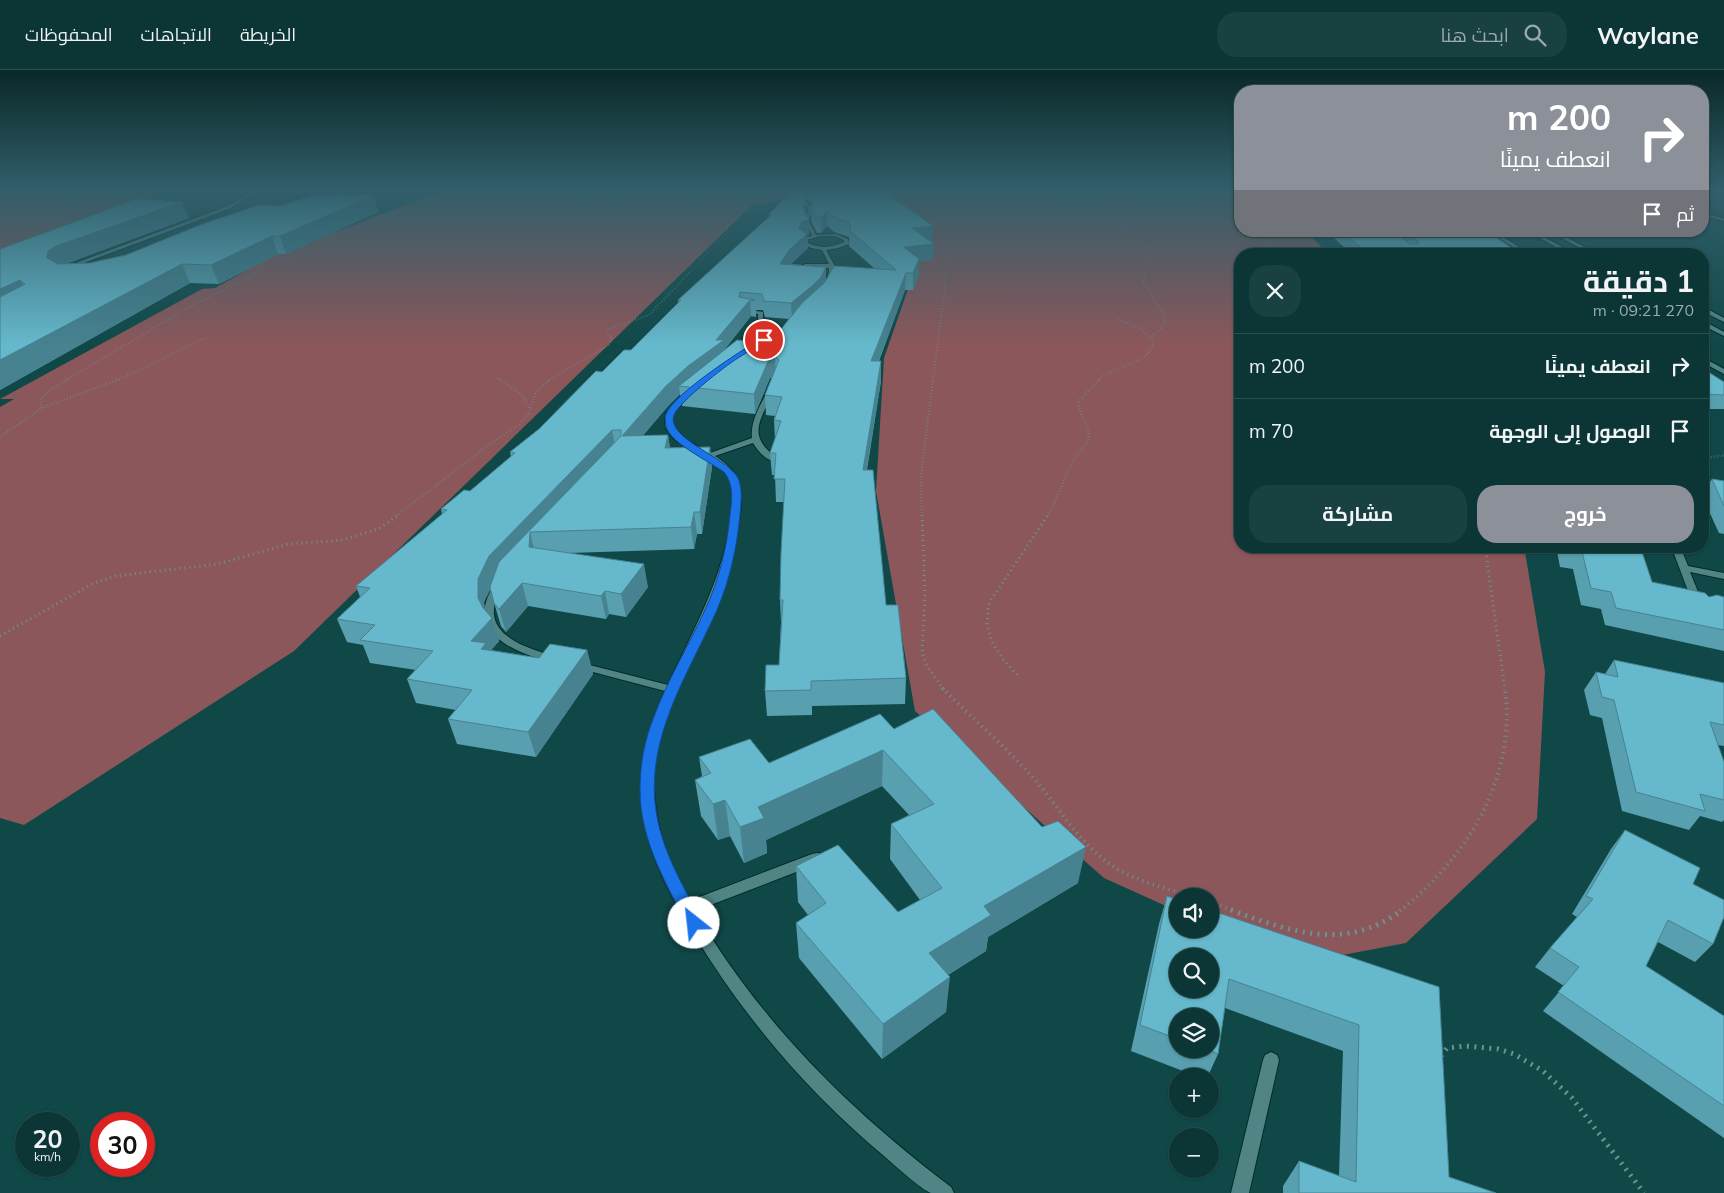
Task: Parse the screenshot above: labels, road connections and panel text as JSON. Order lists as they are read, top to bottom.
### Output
{
  "page": {
    "header": "Waylane",
    "search": "ابحث هنا",
    "nav": ["الخريطة", "الاتجاهات", "المحفوظات"],
    "turn": ["200 m", "انعطف يمينًا"],
    "then": "ثم",
    "heading": ["1 دقيقة", "270 m · 09:21"],
    "list": [
      {
        "name": "انعطف يمينًا",
        "value": "200 m"
      },
      {
        "name": "الوصول إلى الوجهة",
        "value": "70 m"
      }
    ],
    "buttons": ["خروج", "مشاركة"],
    "map_buttons": ["+", "−"],
    "speed": "20 km/h",
    "limit": "30"
  }
}
